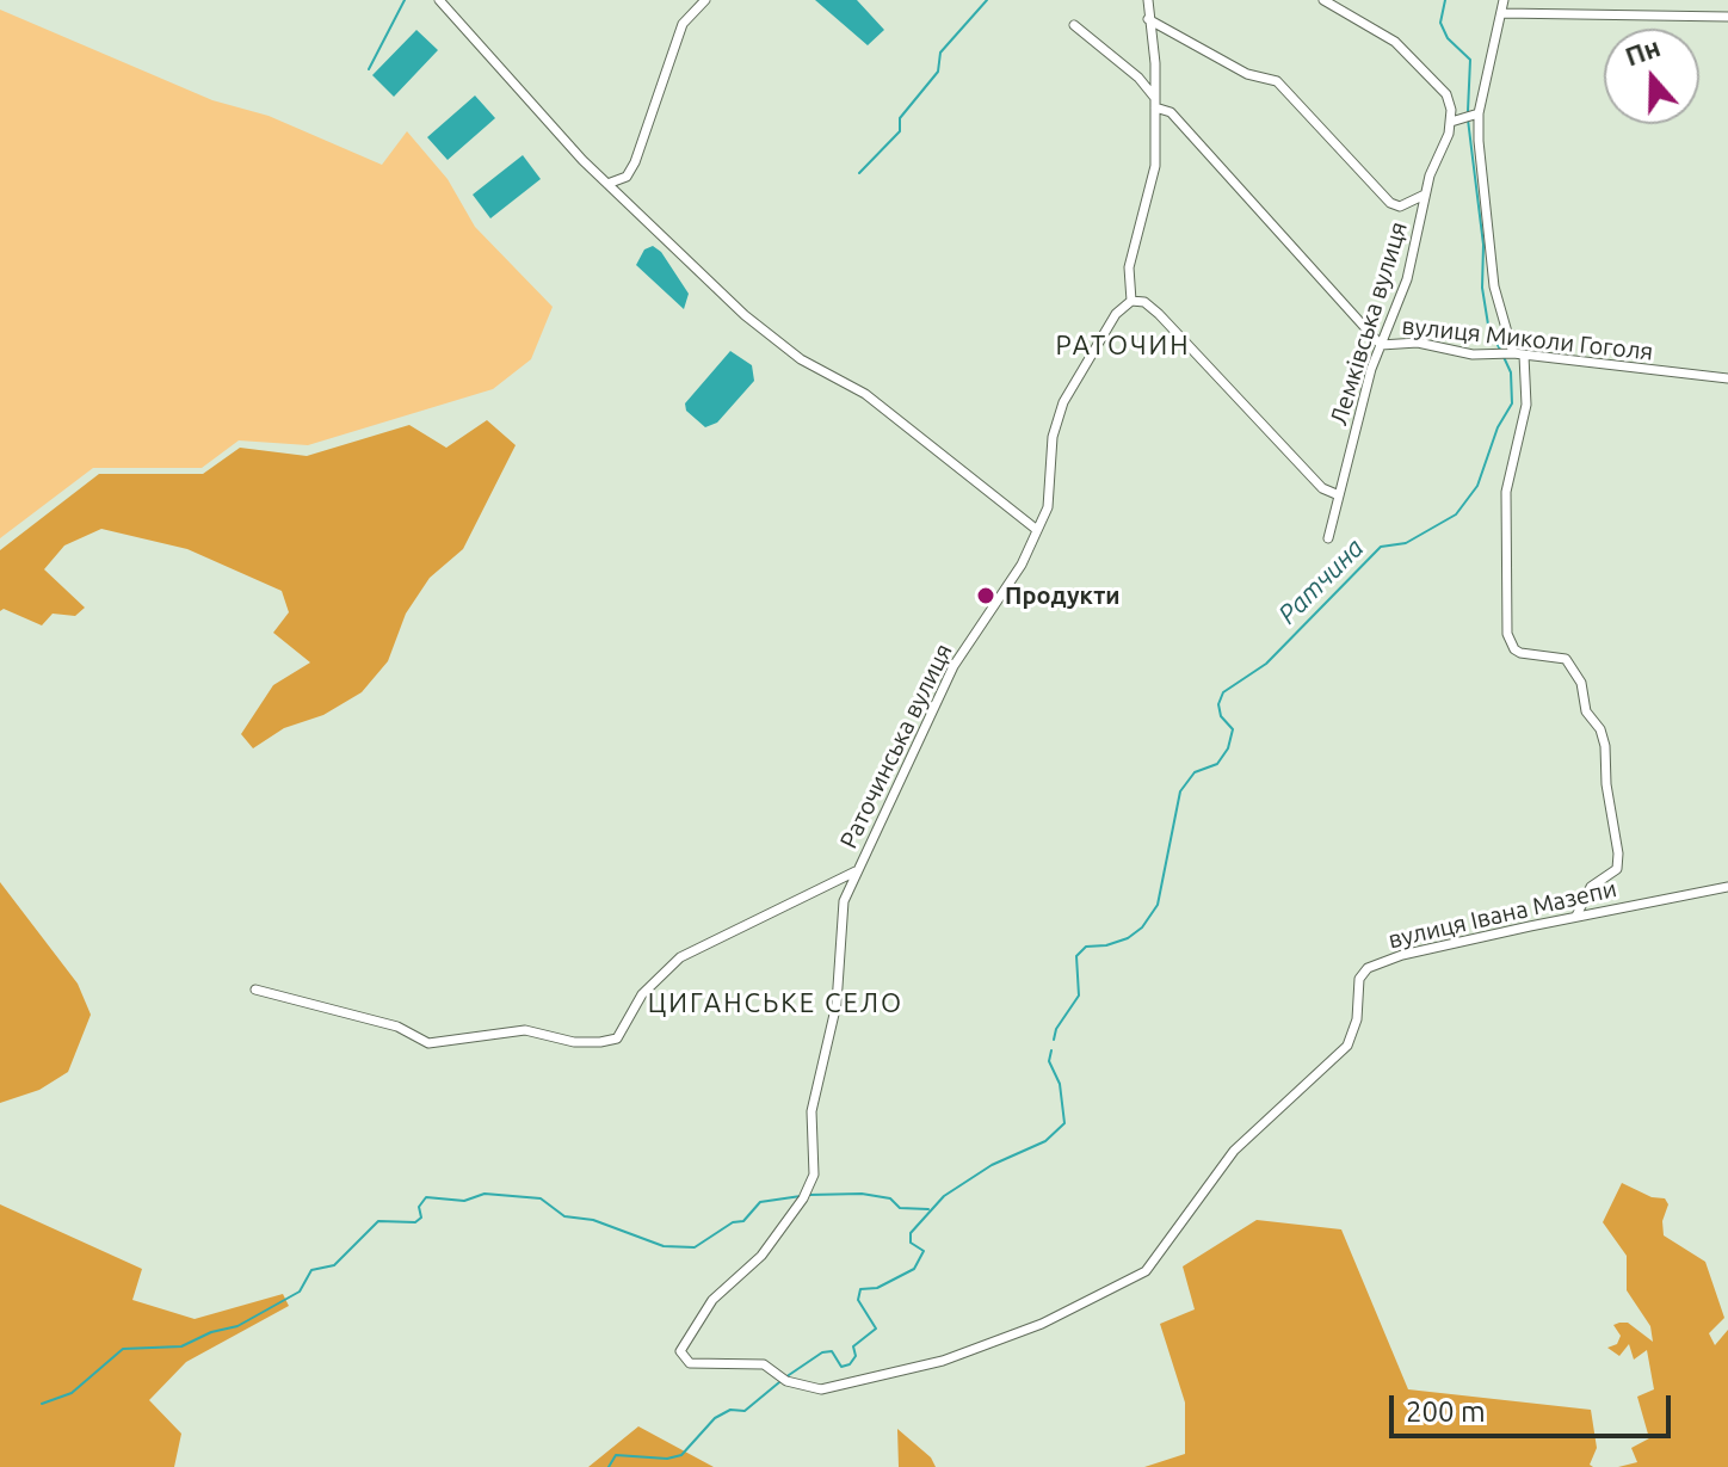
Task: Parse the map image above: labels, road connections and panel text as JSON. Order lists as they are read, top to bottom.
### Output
{
  "streets": {
    "street": [
      "Лемківська вулиця",
      "вулиця Миколи Гоголя",
      "Раточинська вулиця",
      "вулиця Івана Мазепи"
    ]
  },
  "crossings": [
    ["Лемківська вулиця", "вулиця Миколи Гоголя"],
    ["Раточинська вулиця", "вулиця Івана Мазепи"]
  ],
  "districts": ["РАТОЧИН", "ЦИГАНСЬКЕ СЕЛО"],
  "water": ["Ратчина"],
  "places": ["Продукти"],
  "scale_bar": "200 m",
  "north": "top"
}
